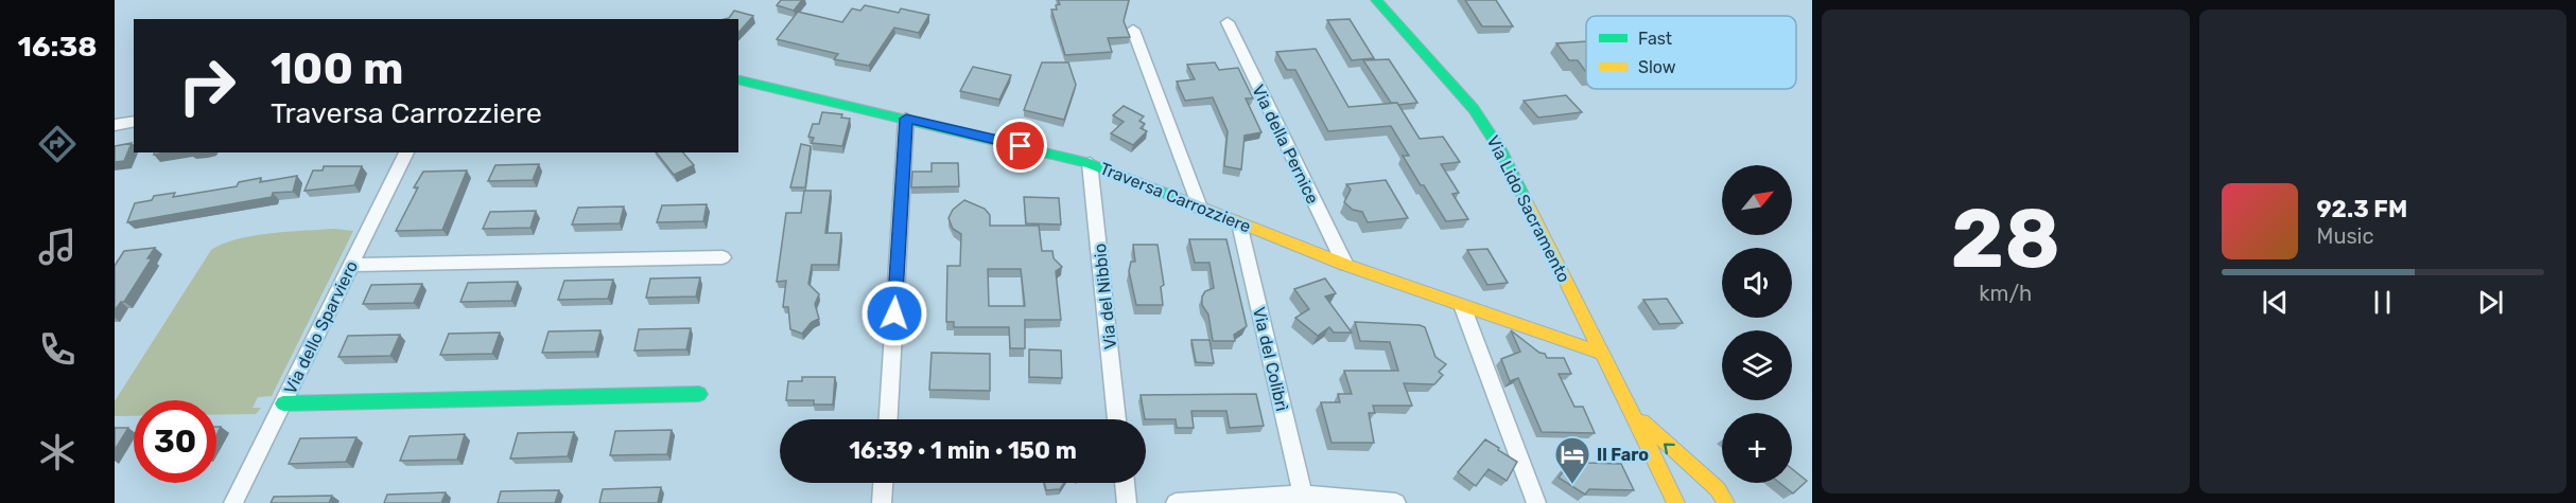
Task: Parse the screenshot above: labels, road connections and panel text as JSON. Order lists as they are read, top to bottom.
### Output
{
  "streets": {
    "street": [
      "Via della Pernice",
      "Traversa Carrozziere",
      "Via Lido Sacramento",
      "Via del Nibbio",
      "Via dello Sparviero",
      "Via del Colibrì"
    ]
  },
  "crossings": [
    ["Via della Pernice", "Traversa Carrozziere"],
    ["Traversa Carrozziere", "Via Lido Sacramento"],
    ["Traversa Carrozziere", "Via del Nibbio"],
    ["Traversa Carrozziere", "Via del Colibrì"]
  ],
  "places": {
    "hotel": ["Il Faro"]
  },
  "legend": ["Fast", "Slow"],
  "north": "top right",
  "page": {
    "tabs": "16:38",
    "tile": ["28", "km/h"],
    "turn": ["100 m", "Traversa Carrozziere"],
    "map_buttons": "+",
    "song": ["92.3 FM", "Music"],
    "limit": "30",
    "trip": "16:39 · 1 min · 150 m"
  }
}
